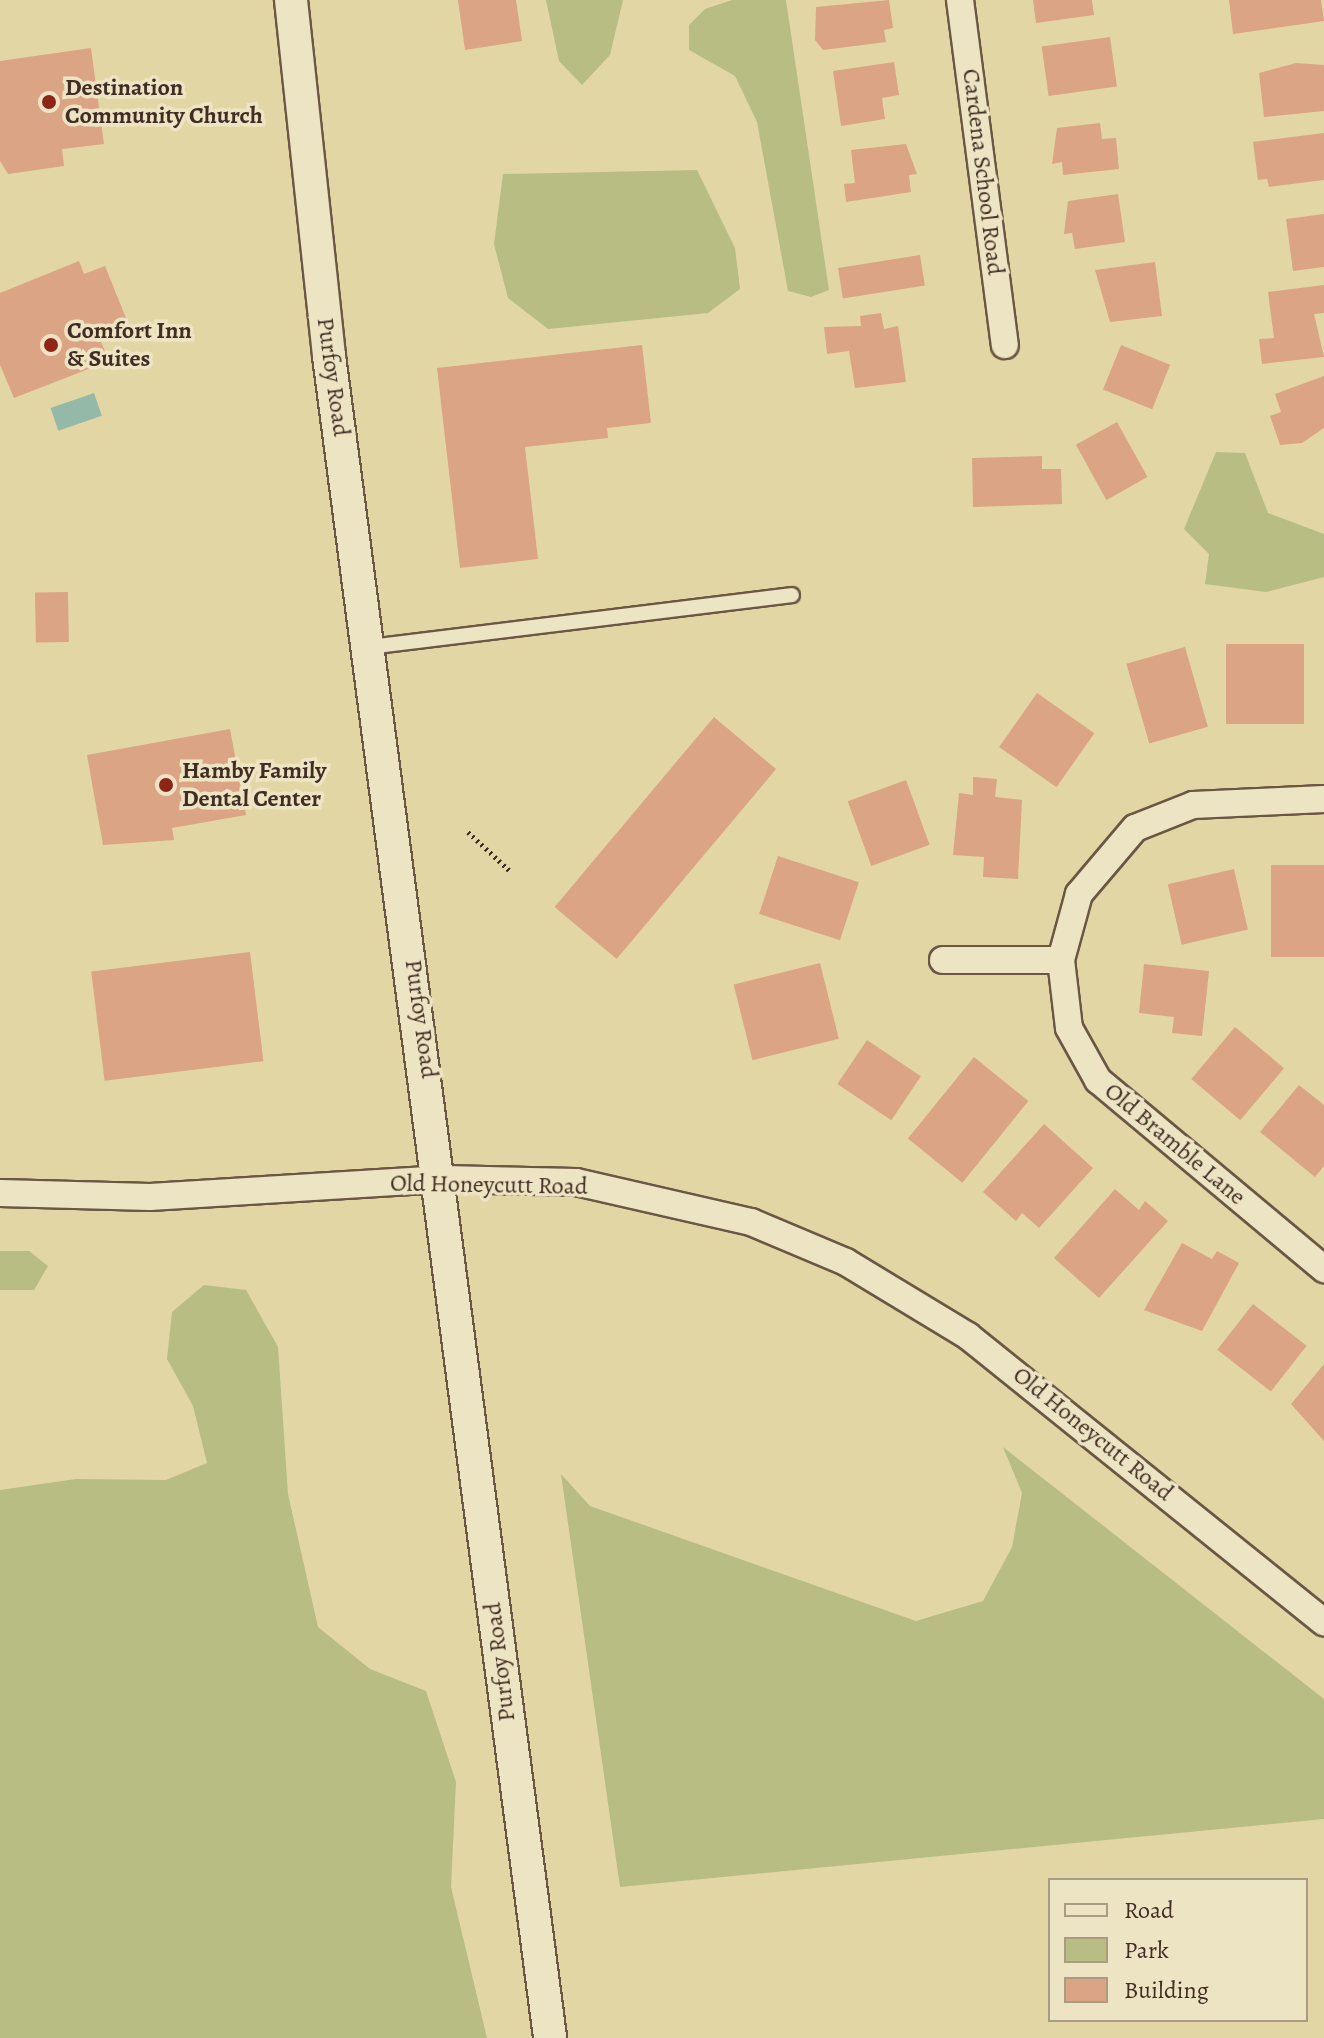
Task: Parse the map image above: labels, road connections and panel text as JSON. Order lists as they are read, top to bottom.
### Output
{
  "streets": {
    "street": [
      "Cardena School Road",
      "Purfoy Road",
      "Old Bramble Lane",
      "Old Honeycutt Road"
    ]
  },
  "crossings": [
    ["Purfoy Road", "Old Honeycutt Road"]
  ],
  "places": ["Destination Community Church", "Comfort Inn & Suites", "Hamby Family Dental Center"],
  "legend": ["Road", "Park", "Building"]
}
